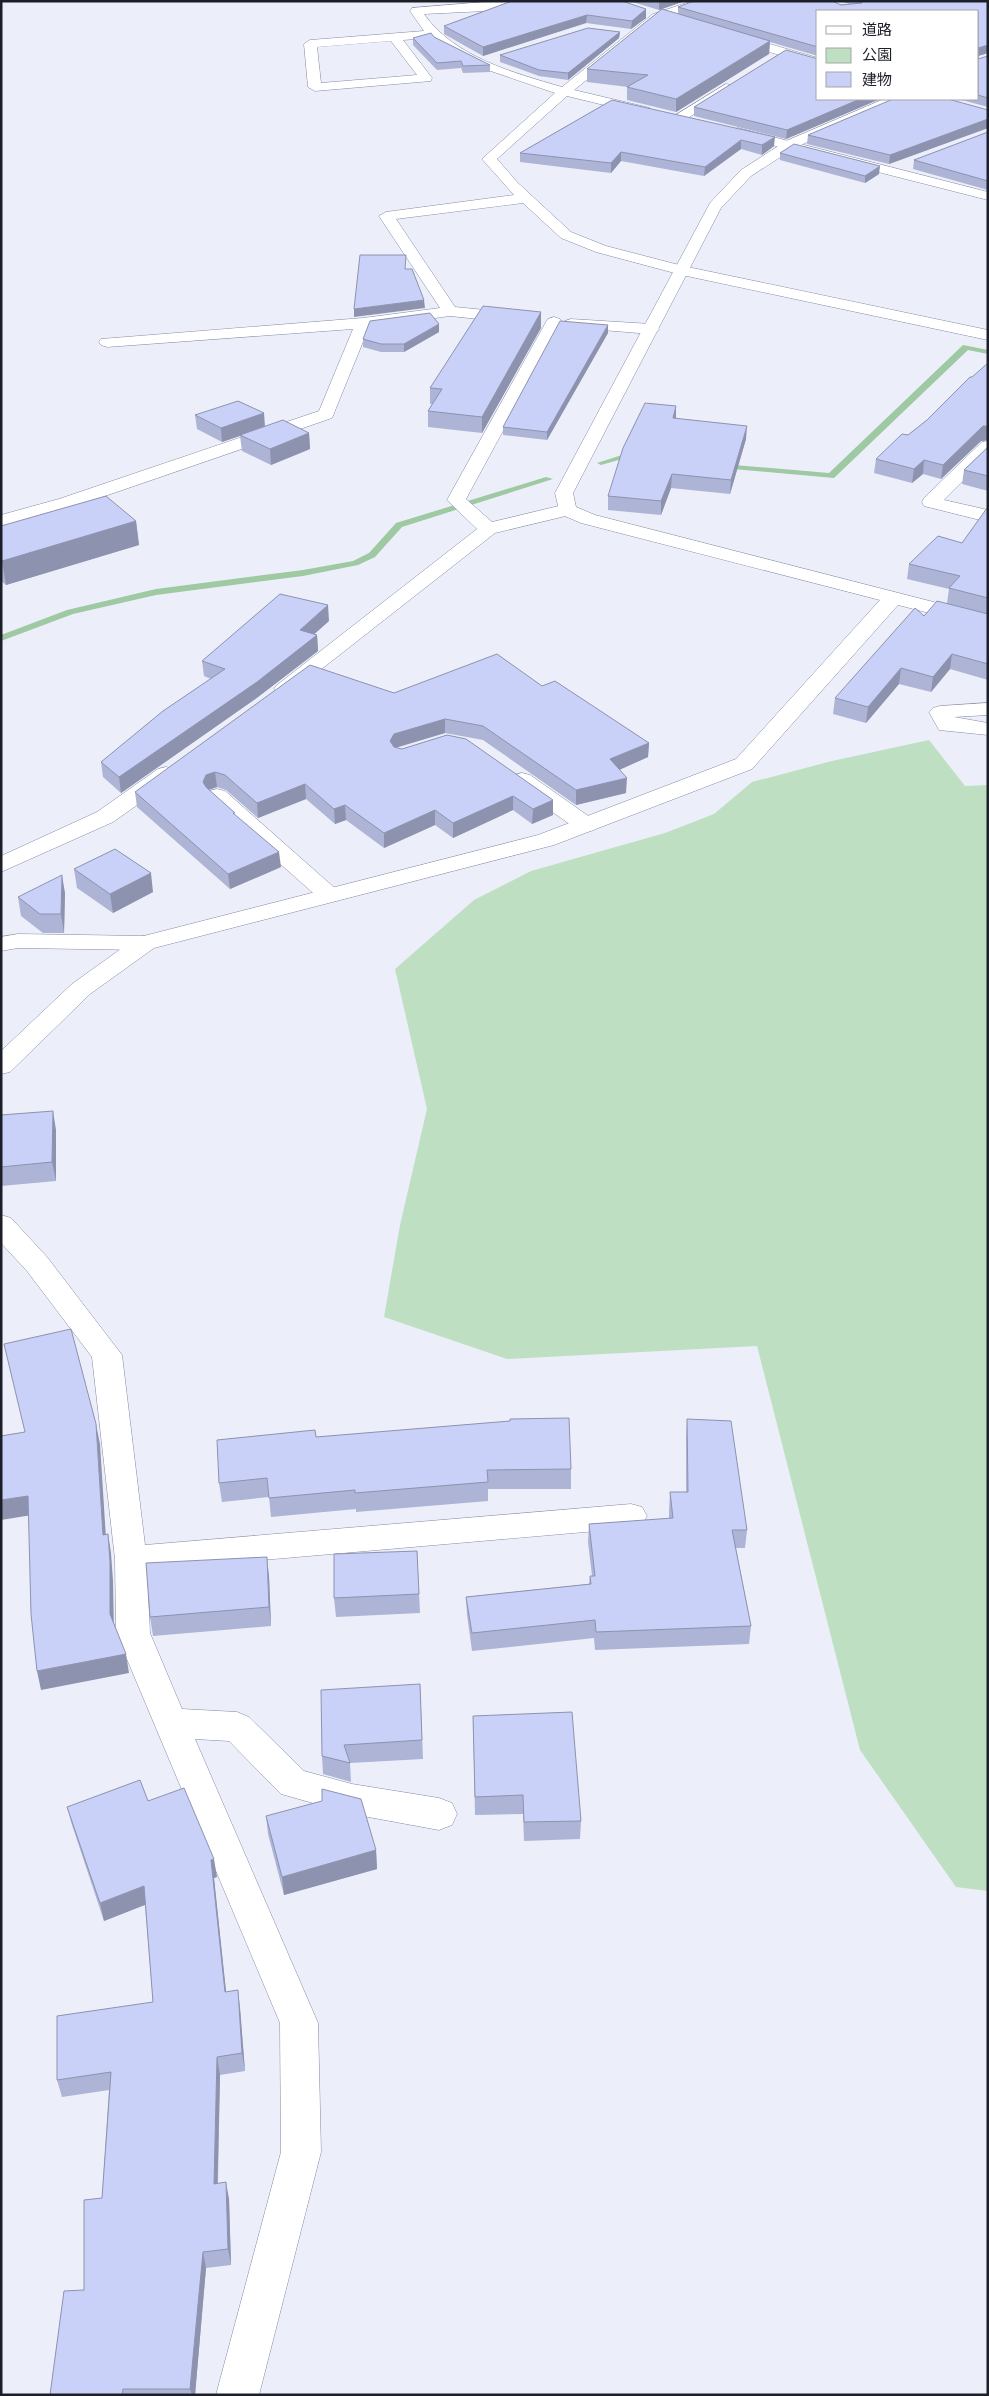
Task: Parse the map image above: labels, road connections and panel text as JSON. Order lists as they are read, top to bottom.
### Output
{
  "legend": ["道路", "公園", "建物"]
}
